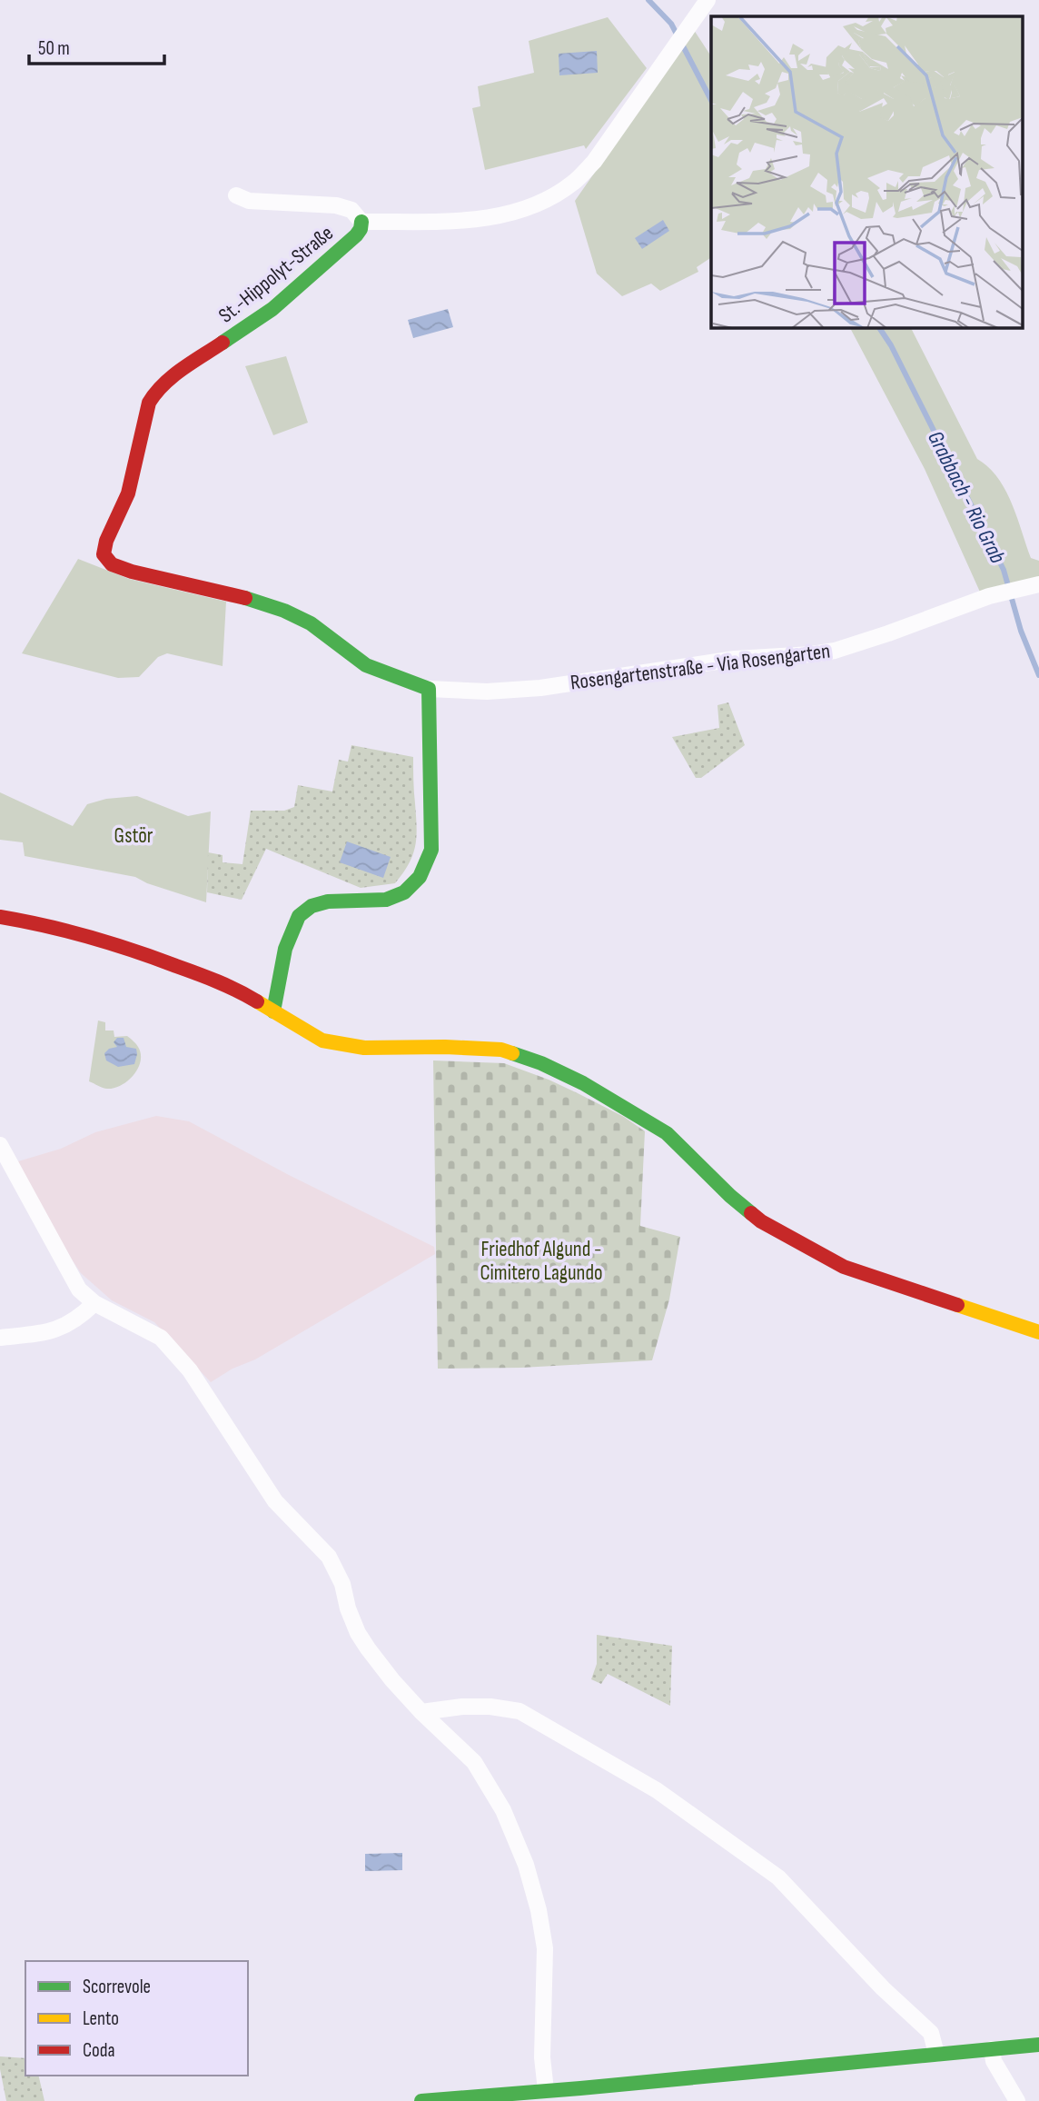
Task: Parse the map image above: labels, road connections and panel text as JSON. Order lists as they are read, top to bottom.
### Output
{
  "streets": {
    "main road": ["St.-Hippolyt-Straße"],
    "street": ["Rosengartenstraße - Via Rosengarten"]
  },
  "crossings": [
    ["St.-Hippolyt-Straße", "Rosengartenstraße - Via Rosengarten"]
  ],
  "water": ["Grabbach - Rio Grab"],
  "parks": ["Gstör", "Friedhof Algund - Cimitero Lagundo"],
  "legend": ["Scorrevole", "Lento", "Coda"],
  "scale_bar": "50 m"
}
